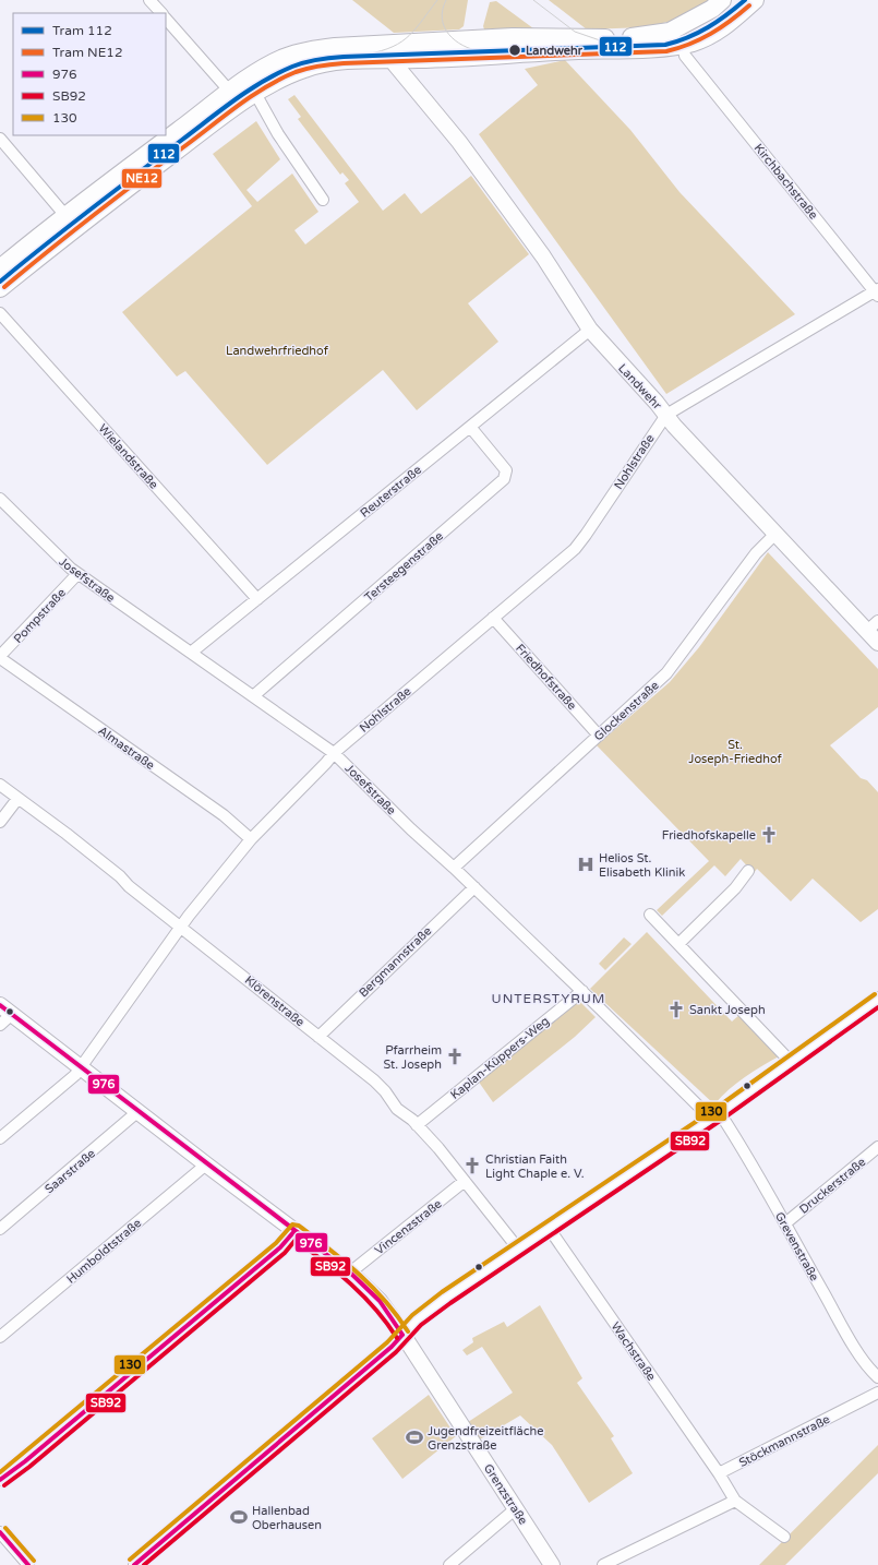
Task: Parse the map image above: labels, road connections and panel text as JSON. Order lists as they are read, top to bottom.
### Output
{
  "streets": {
    "street": [
      "Kirchbachstraße",
      "Landwehr",
      "Wielandstraße",
      "Nohlstraße",
      "Reuterstraße",
      "Tersteegenstraße",
      "Josefstraße",
      "Pompstraße",
      "Friedhofstraße",
      "Glockenstraße",
      "Almastraße",
      "Bergmannstraße",
      "Klörenstraße",
      "Kaplan-Küppers-Weg",
      "Saarstraße",
      "Druckerstraße",
      "Vincenzstraße",
      "Grevenstraße",
      "Humboldtstraße",
      "Wachstraße",
      "Stöckmannstraße",
      "Grenzstraße"
    ]
  },
  "crossings": [
    ["Kirchbachstraße", "Nohlstraße"],
    ["Landwehr", "Nohlstraße"],
    ["Landwehr", "Reuterstraße"],
    ["Landwehr", "Glockenstraße"],
    ["Wielandstraße", "Reuterstraße"],
    ["Nohlstraße", "Josefstraße"],
    ["Nohlstraße", "Friedhofstraße"],
    ["Nohlstraße", "Almastraße"],
    ["Nohlstraße", "Klörenstraße"],
    ["Nohlstraße", "Grenzstraße"],
    ["Reuterstraße", "Tersteegenstraße"],
    ["Reuterstraße", "Josefstraße"],
    ["Tersteegenstraße", "Josefstraße"],
    ["Josefstraße", "Pompstraße"],
    ["Josefstraße", "Glockenstraße"],
    ["Josefstraße", "Bergmannstraße"],
    ["Josefstraße", "Kaplan-Küppers-Weg"],
    ["Josefstraße", "Grevenstraße"],
    ["Pompstraße", "Almastraße"],
    ["Friedhofstraße", "Glockenstraße"],
    ["Bergmannstraße", "Klörenstraße"],
    ["Klörenstraße", "Kaplan-Küppers-Weg"],
    ["Klörenstraße", "Vincenzstraße"],
    ["Saarstraße", "Grenzstraße"],
    ["Druckerstraße", "Grevenstraße"],
    ["Vincenzstraße", "Grenzstraße"],
    ["Humboldtstraße", "Grenzstraße"],
    ["Wachstraße", "Stöckmannstraße"]
  ],
  "districts": ["UNTERSTYRUM"],
  "parks": ["Landwehrfriedhof", "St. Joseph-Friedhof"],
  "places": {
    "other": ["Landwehr"],
    "church": [
      "Friedhofskapelle",
      "Sankt Joseph",
      "Pfarrheim St. Joseph",
      "Christian Faith Light Chaple e. V."
    ],
    "hospital": ["Helios St. Elisabeth Klinik"],
    "sports": ["Jugendfreizeitfläche Grenzstraße", "Hallenbad Oberhausen"]
  },
  "lines": [
    "tram line 112",
    "tram line NE12",
    "transit line 130",
    "transit line 976",
    "transit line SB92"
  ],
  "legend": [
    "Tram 112",
    "Tram NE12",
    "976",
    "SB92",
    "130"
  ]
}
